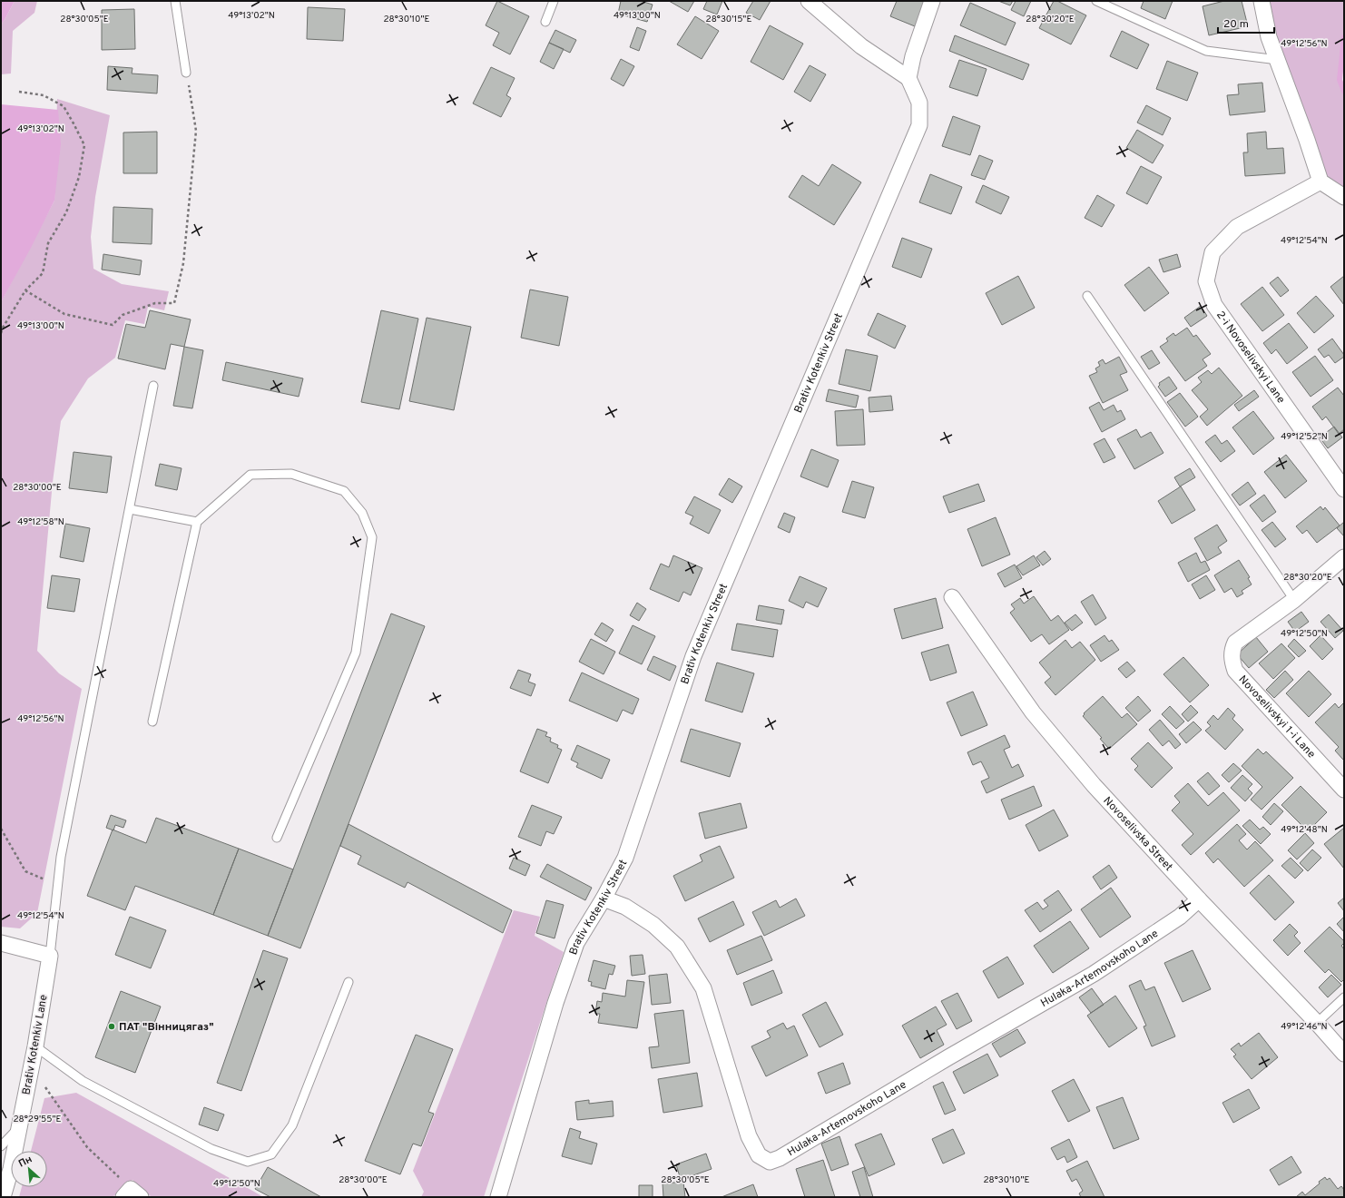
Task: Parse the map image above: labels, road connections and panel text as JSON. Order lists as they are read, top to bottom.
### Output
{
  "streets": {
    "street": [
      "2-i Novoselivskyi Lane",
      "Brativ Kotenkiv Street",
      "Novoselivskyi 1-i Lane",
      "Novoselivska Street",
      "Hulaka-Artemovskoho Lane",
      "Brativ Kotenkiv Lane"
    ]
  },
  "crossings": [
    ["Brativ Kotenkiv Street", "Hulaka-Artemovskoho Lane"],
    ["Novoselivska Street", "Hulaka-Artemovskoho Lane"]
  ],
  "places": ["ПАТ \"Вінницягаз\""],
  "scale_bar": "20 m",
  "north": "top left",
  "coordinates": [
    "49°13'02\"N",
    "49°13'00\"N",
    "28°30'05\"E",
    "28°30'10\"E",
    "28°30'15\"E",
    "28°30'20\"E",
    "49°12'56\"N",
    "49°12'54\"N",
    "49°12'52\"N",
    "28°30'00\"E",
    "49°12'58\"N",
    "49°12'50\"N",
    "49°12'48\"N",
    "49°12'46\"N",
    "28°29'55\"E"
  ]
}
